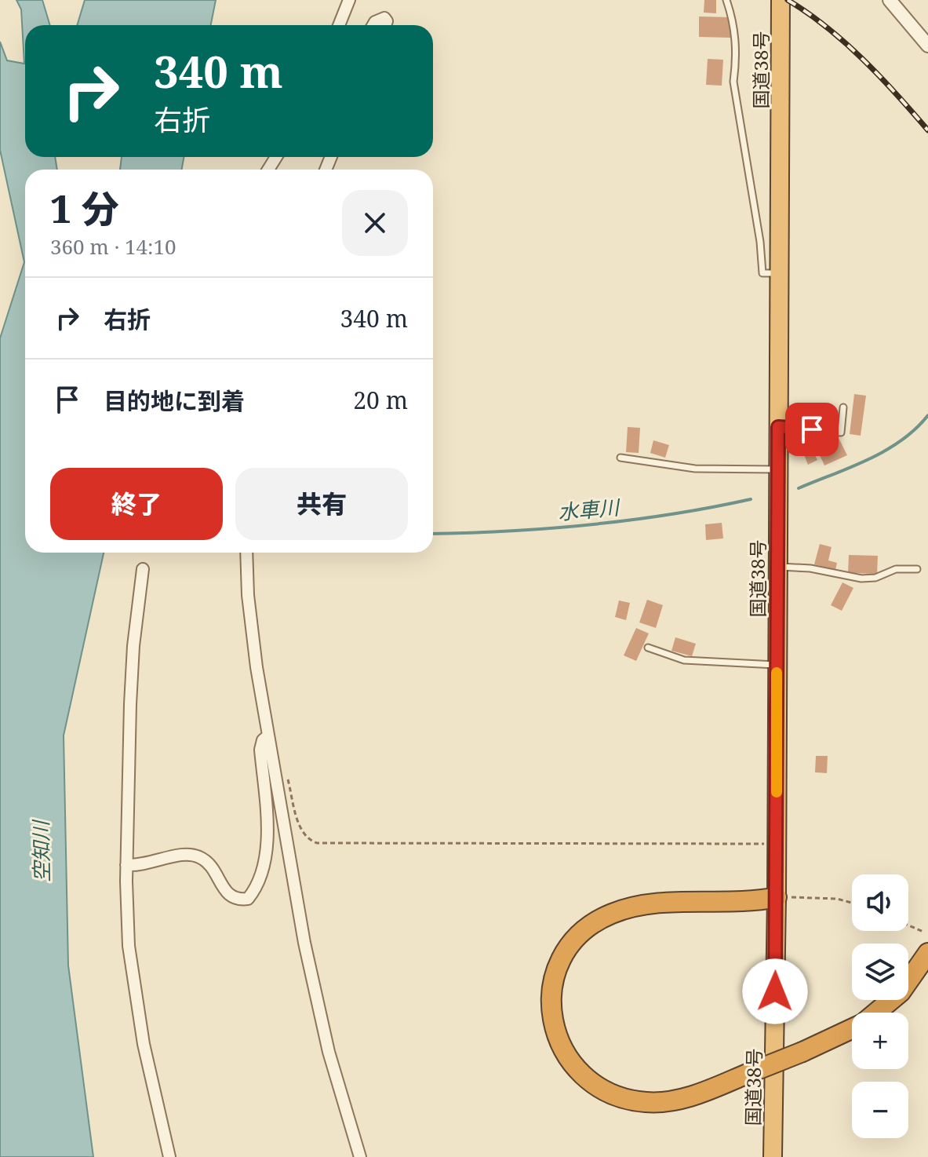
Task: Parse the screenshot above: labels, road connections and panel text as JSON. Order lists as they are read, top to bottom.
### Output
{
  "streets": {
    "highway": ["国道38号"]
  },
  "water": ["水車川", "空知川"],
  "page": {
    "turn": ["340 m", "右折"],
    "heading": ["1 分", "360 m · 14:10"],
    "list": [
      {
        "name": "右折",
        "value": "340 m"
      },
      {
        "name": "目的地に到着",
        "value": "20 m"
      }
    ],
    "buttons": ["終了", "共有"],
    "map_buttons": ["+", "−"]
  }
}
